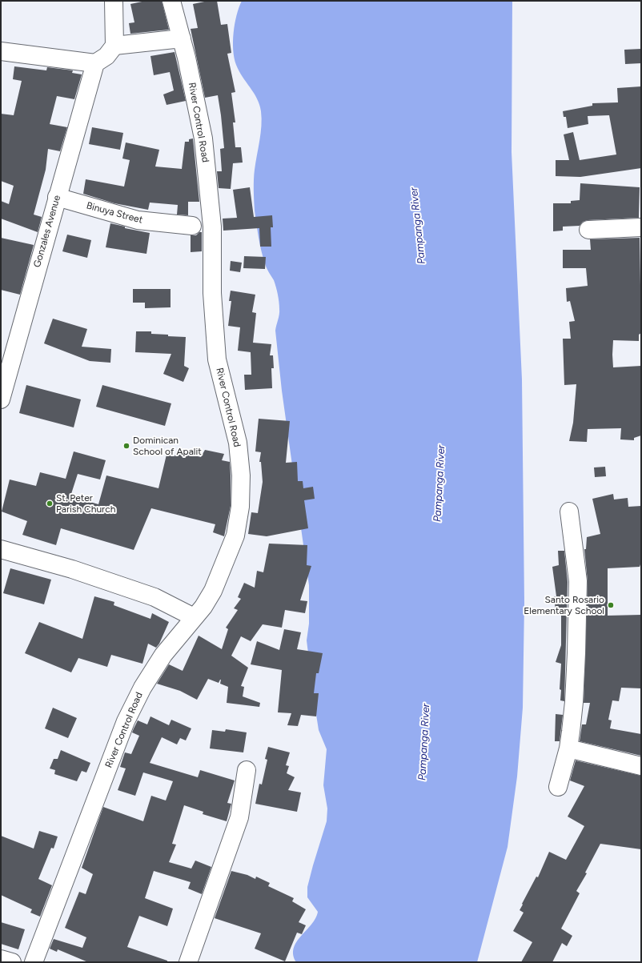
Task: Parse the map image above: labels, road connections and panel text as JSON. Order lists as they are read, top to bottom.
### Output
{
  "streets": {
    "street": ["River Control Road", "Binuya Street", "Gonzales Avenue"]
  },
  "crossings": [
    ["Binuya Street", "Gonzales Avenue"]
  ],
  "water": ["Pampanga River"],
  "places": ["Dominican School of Apalit", "St. Peter Parish Church", "Santo Rosario Elementary School"]
}
